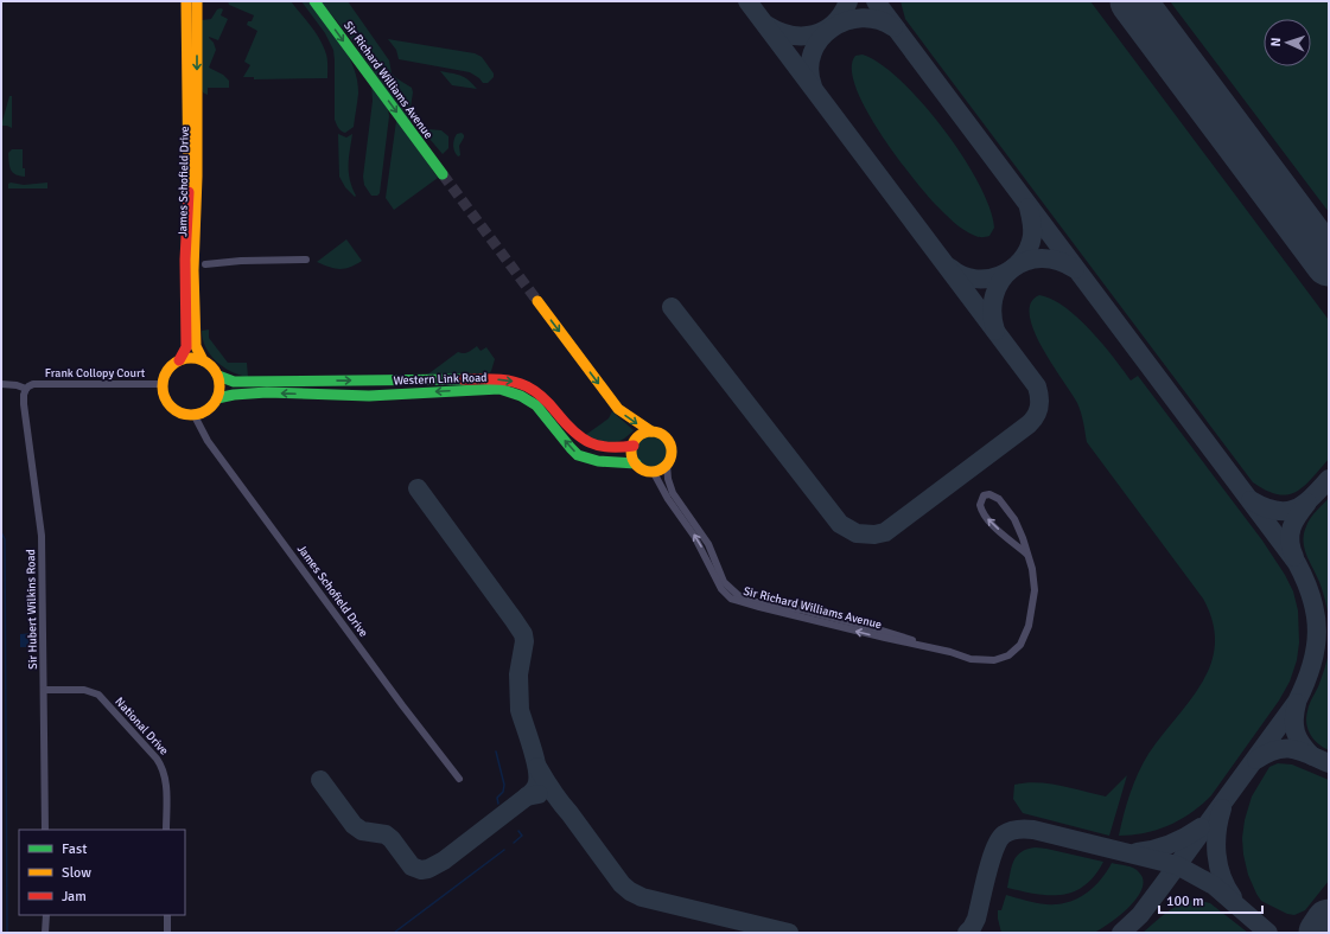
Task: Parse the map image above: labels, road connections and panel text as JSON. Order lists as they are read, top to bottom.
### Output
{
  "streets": {
    "street": [
      "Sir Richard Williams Avenue",
      "James Schofield Drive",
      "Frank Collopy Court",
      "Western Link Road",
      "Sir Hubert Wilkins Road",
      "National Drive"
    ]
  },
  "crossings": [
    ["Sir Richard Williams Avenue", "Western Link Road"],
    ["James Schofield Drive", "Frank Collopy Court"],
    ["James Schofield Drive", "Western Link Road"],
    ["Frank Collopy Court", "Western Link Road"],
    ["Frank Collopy Court", "Sir Hubert Wilkins Road"],
    ["Sir Hubert Wilkins Road", "National Drive"]
  ],
  "legend": ["Fast", "Slow", "Jam"],
  "scale_bar": "100 m",
  "north": "left"
}
